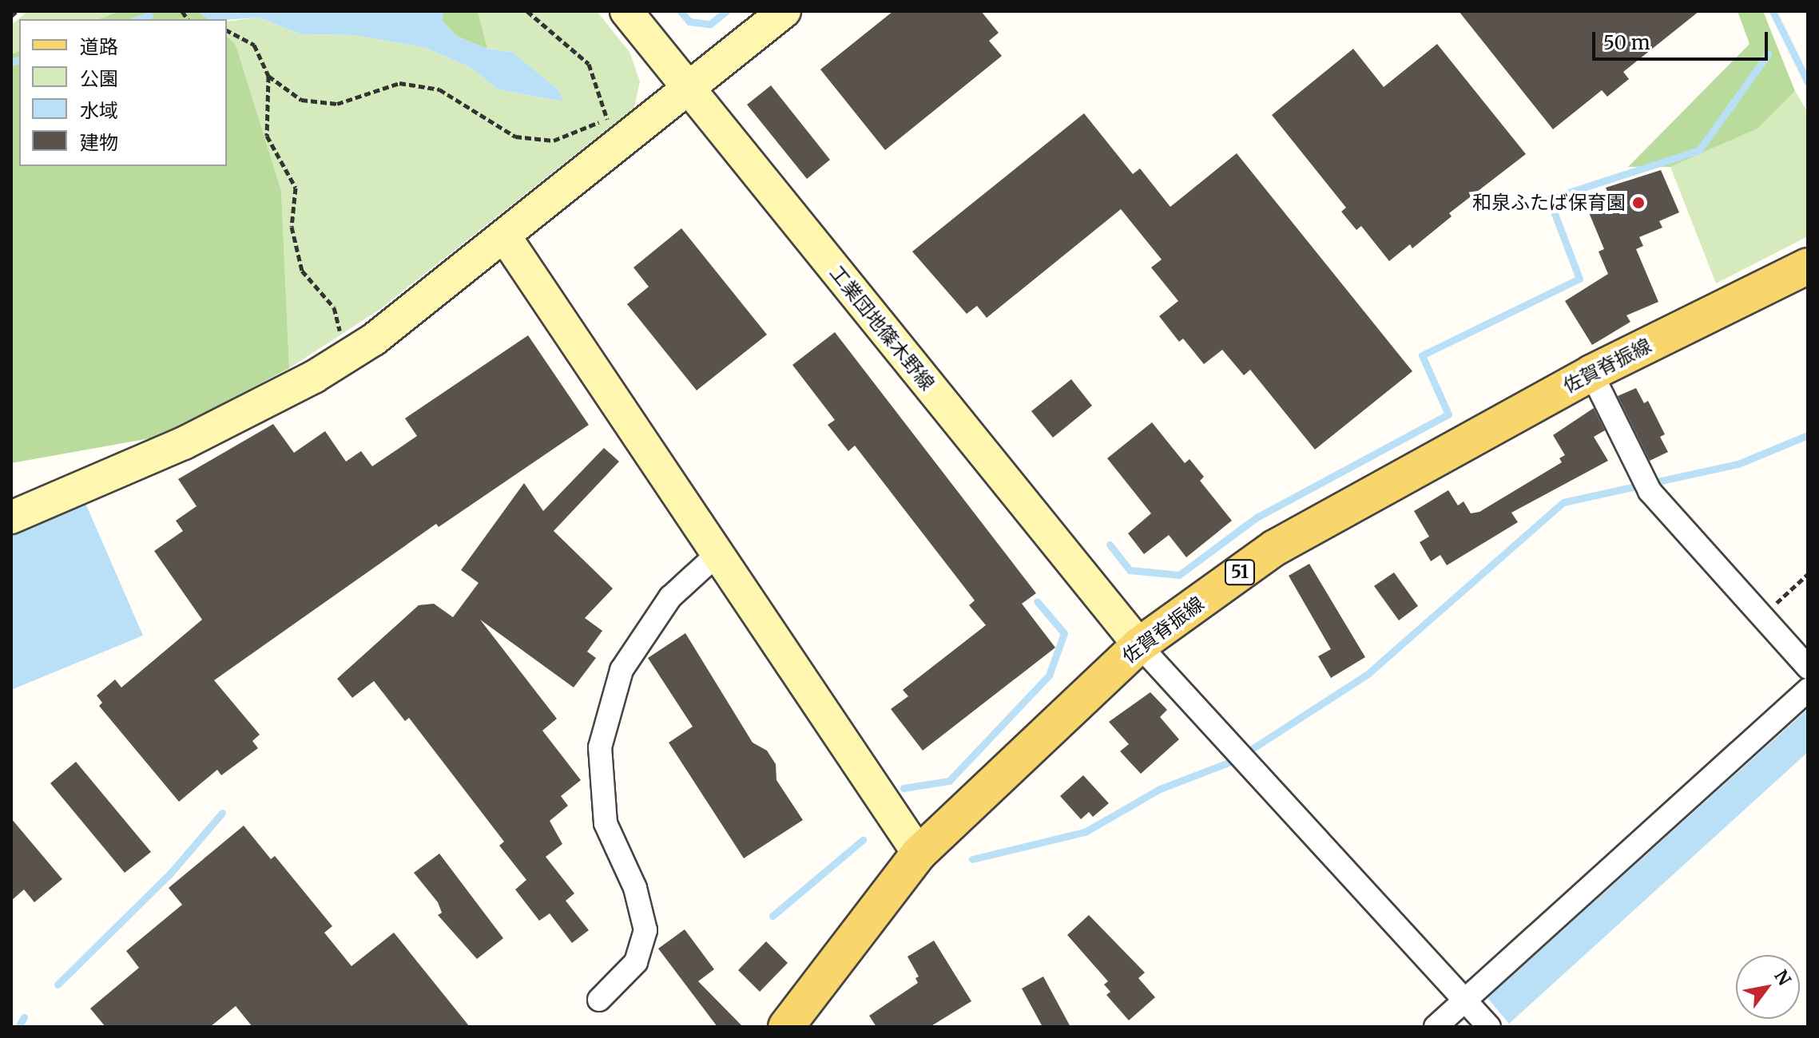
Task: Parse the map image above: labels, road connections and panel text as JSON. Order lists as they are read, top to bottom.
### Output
{
  "streets": {
    "main road": ["佐賀脊振線", "51"],
    "street": ["工業団地篠木野線"]
  },
  "crossings": [
    ["工業団地篠木野線", "佐賀脊振線"]
  ],
  "places": ["和泉ふたば保育園"],
  "legend": [
    "道路",
    "公園",
    "水域",
    "建物"
  ],
  "scale_bar": "50 m",
  "north": "top right"
}
